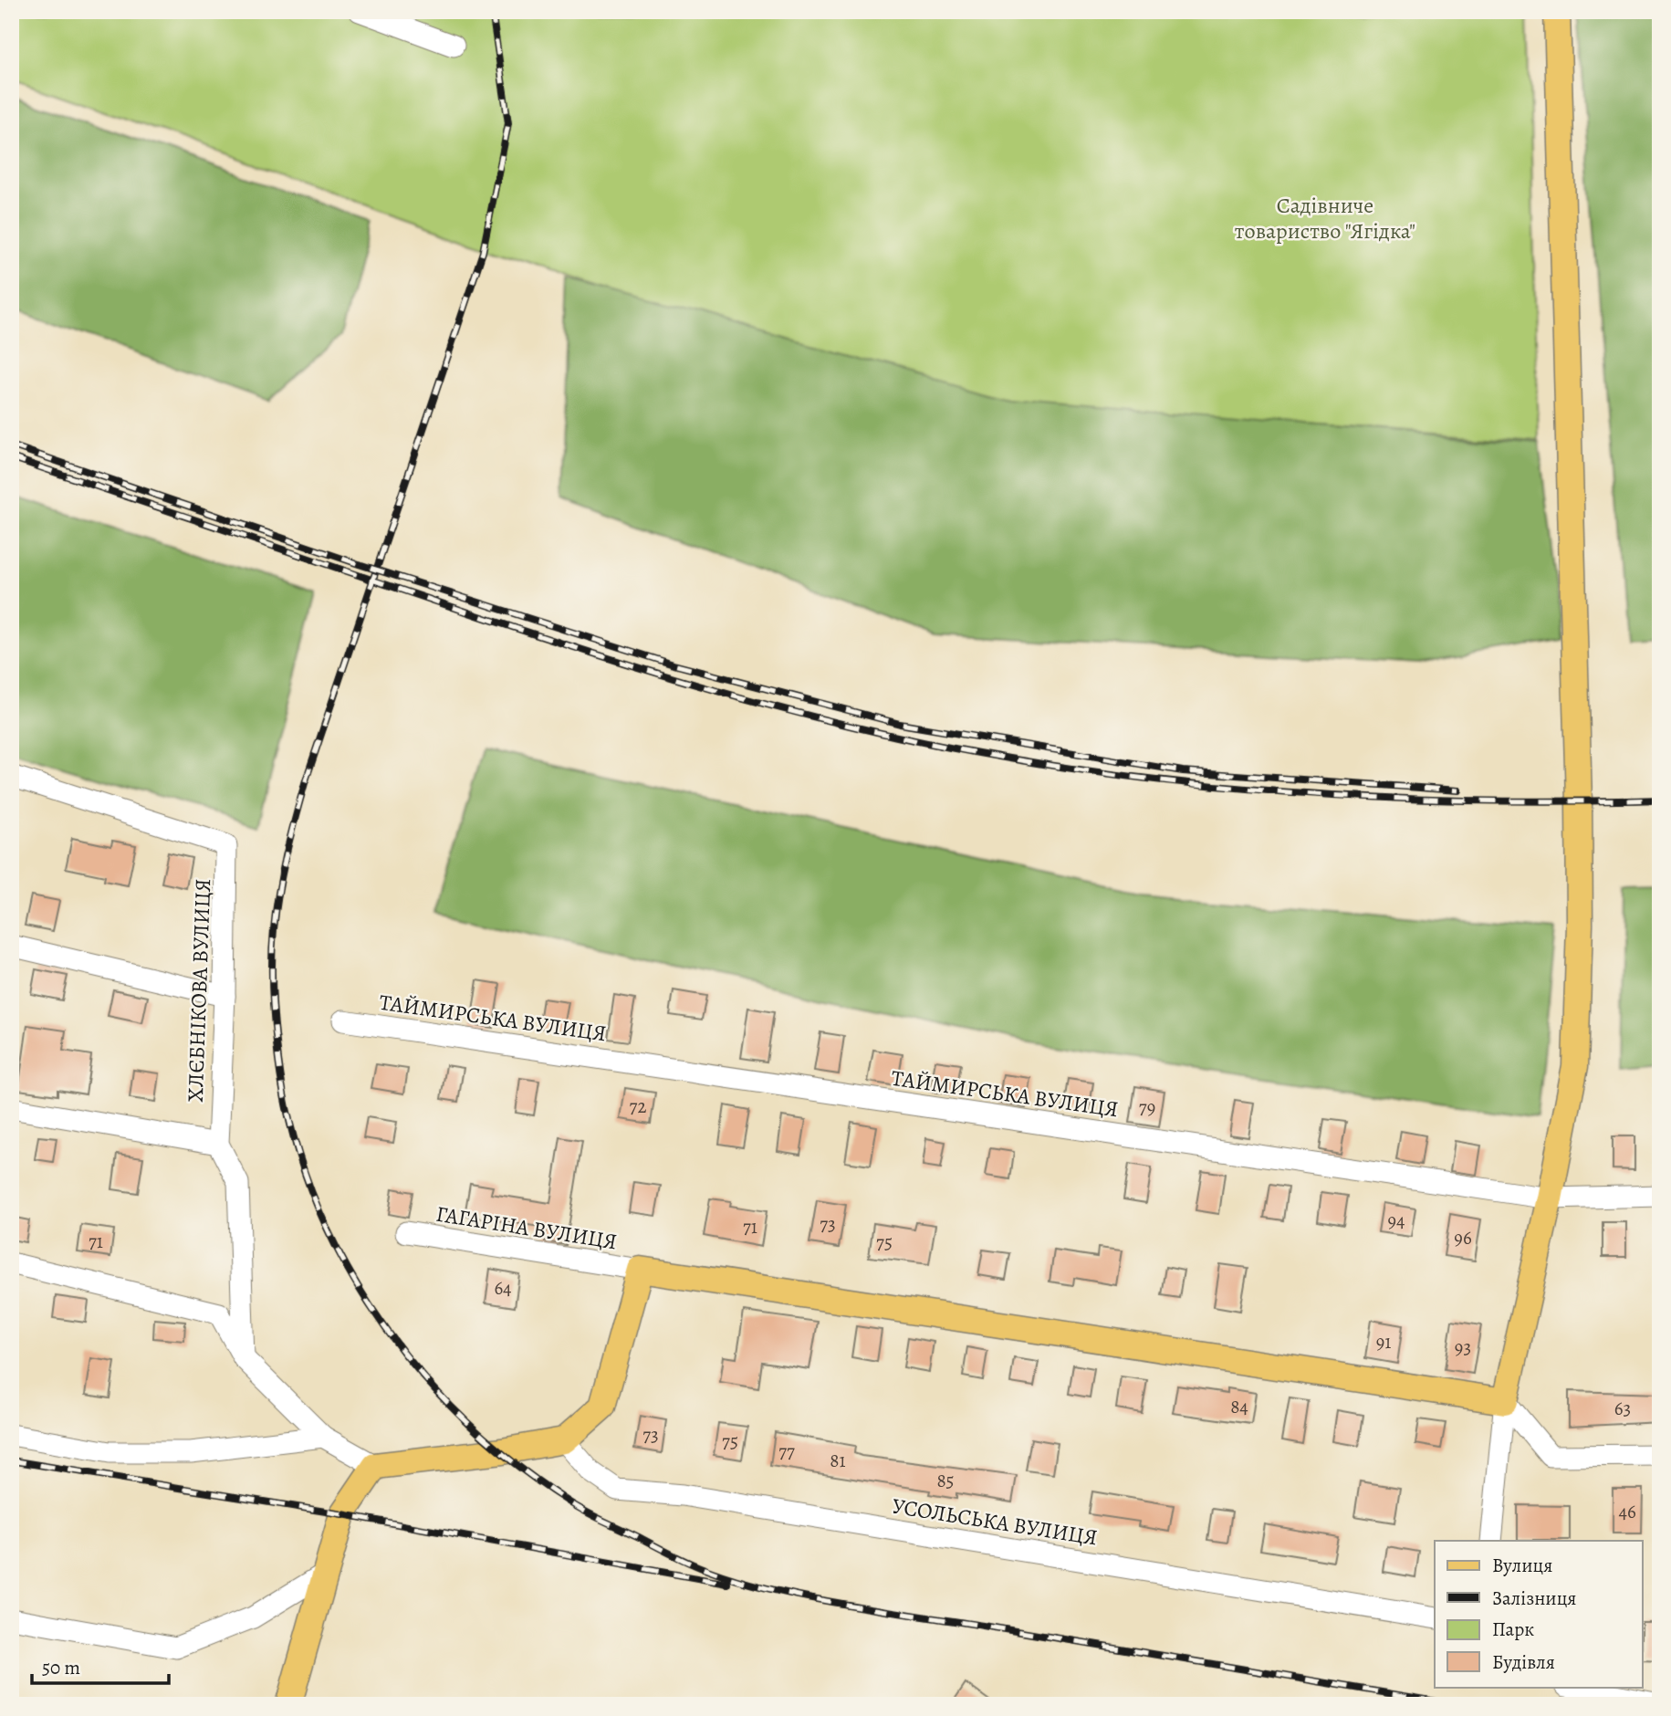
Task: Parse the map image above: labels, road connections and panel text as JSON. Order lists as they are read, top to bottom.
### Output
{
  "streets": {
    "street": [
      "ХЛЄБНІКОВА ВУЛИЦЯ",
      "ТАЙМИРСЬКА ВУЛИЦЯ",
      "ГАГАРІНА ВУЛИЦЯ",
      "УСОЛЬСЬКА ВУЛИЦЯ"
    ]
  },
  "parks": ["Садівниче товариство \"Ягідка\""],
  "house_numbers": [
    "72",
    "79",
    "94",
    "73",
    "71",
    "96",
    "71",
    "75",
    "64",
    "91",
    "93",
    "84",
    "63",
    "73",
    "75",
    "77",
    "81",
    "85",
    "46"
  ],
  "legend": [
    "Вулиця",
    "Залізниця",
    "Парк",
    "Будівля"
  ],
  "scale_bar": "50 m"
}
